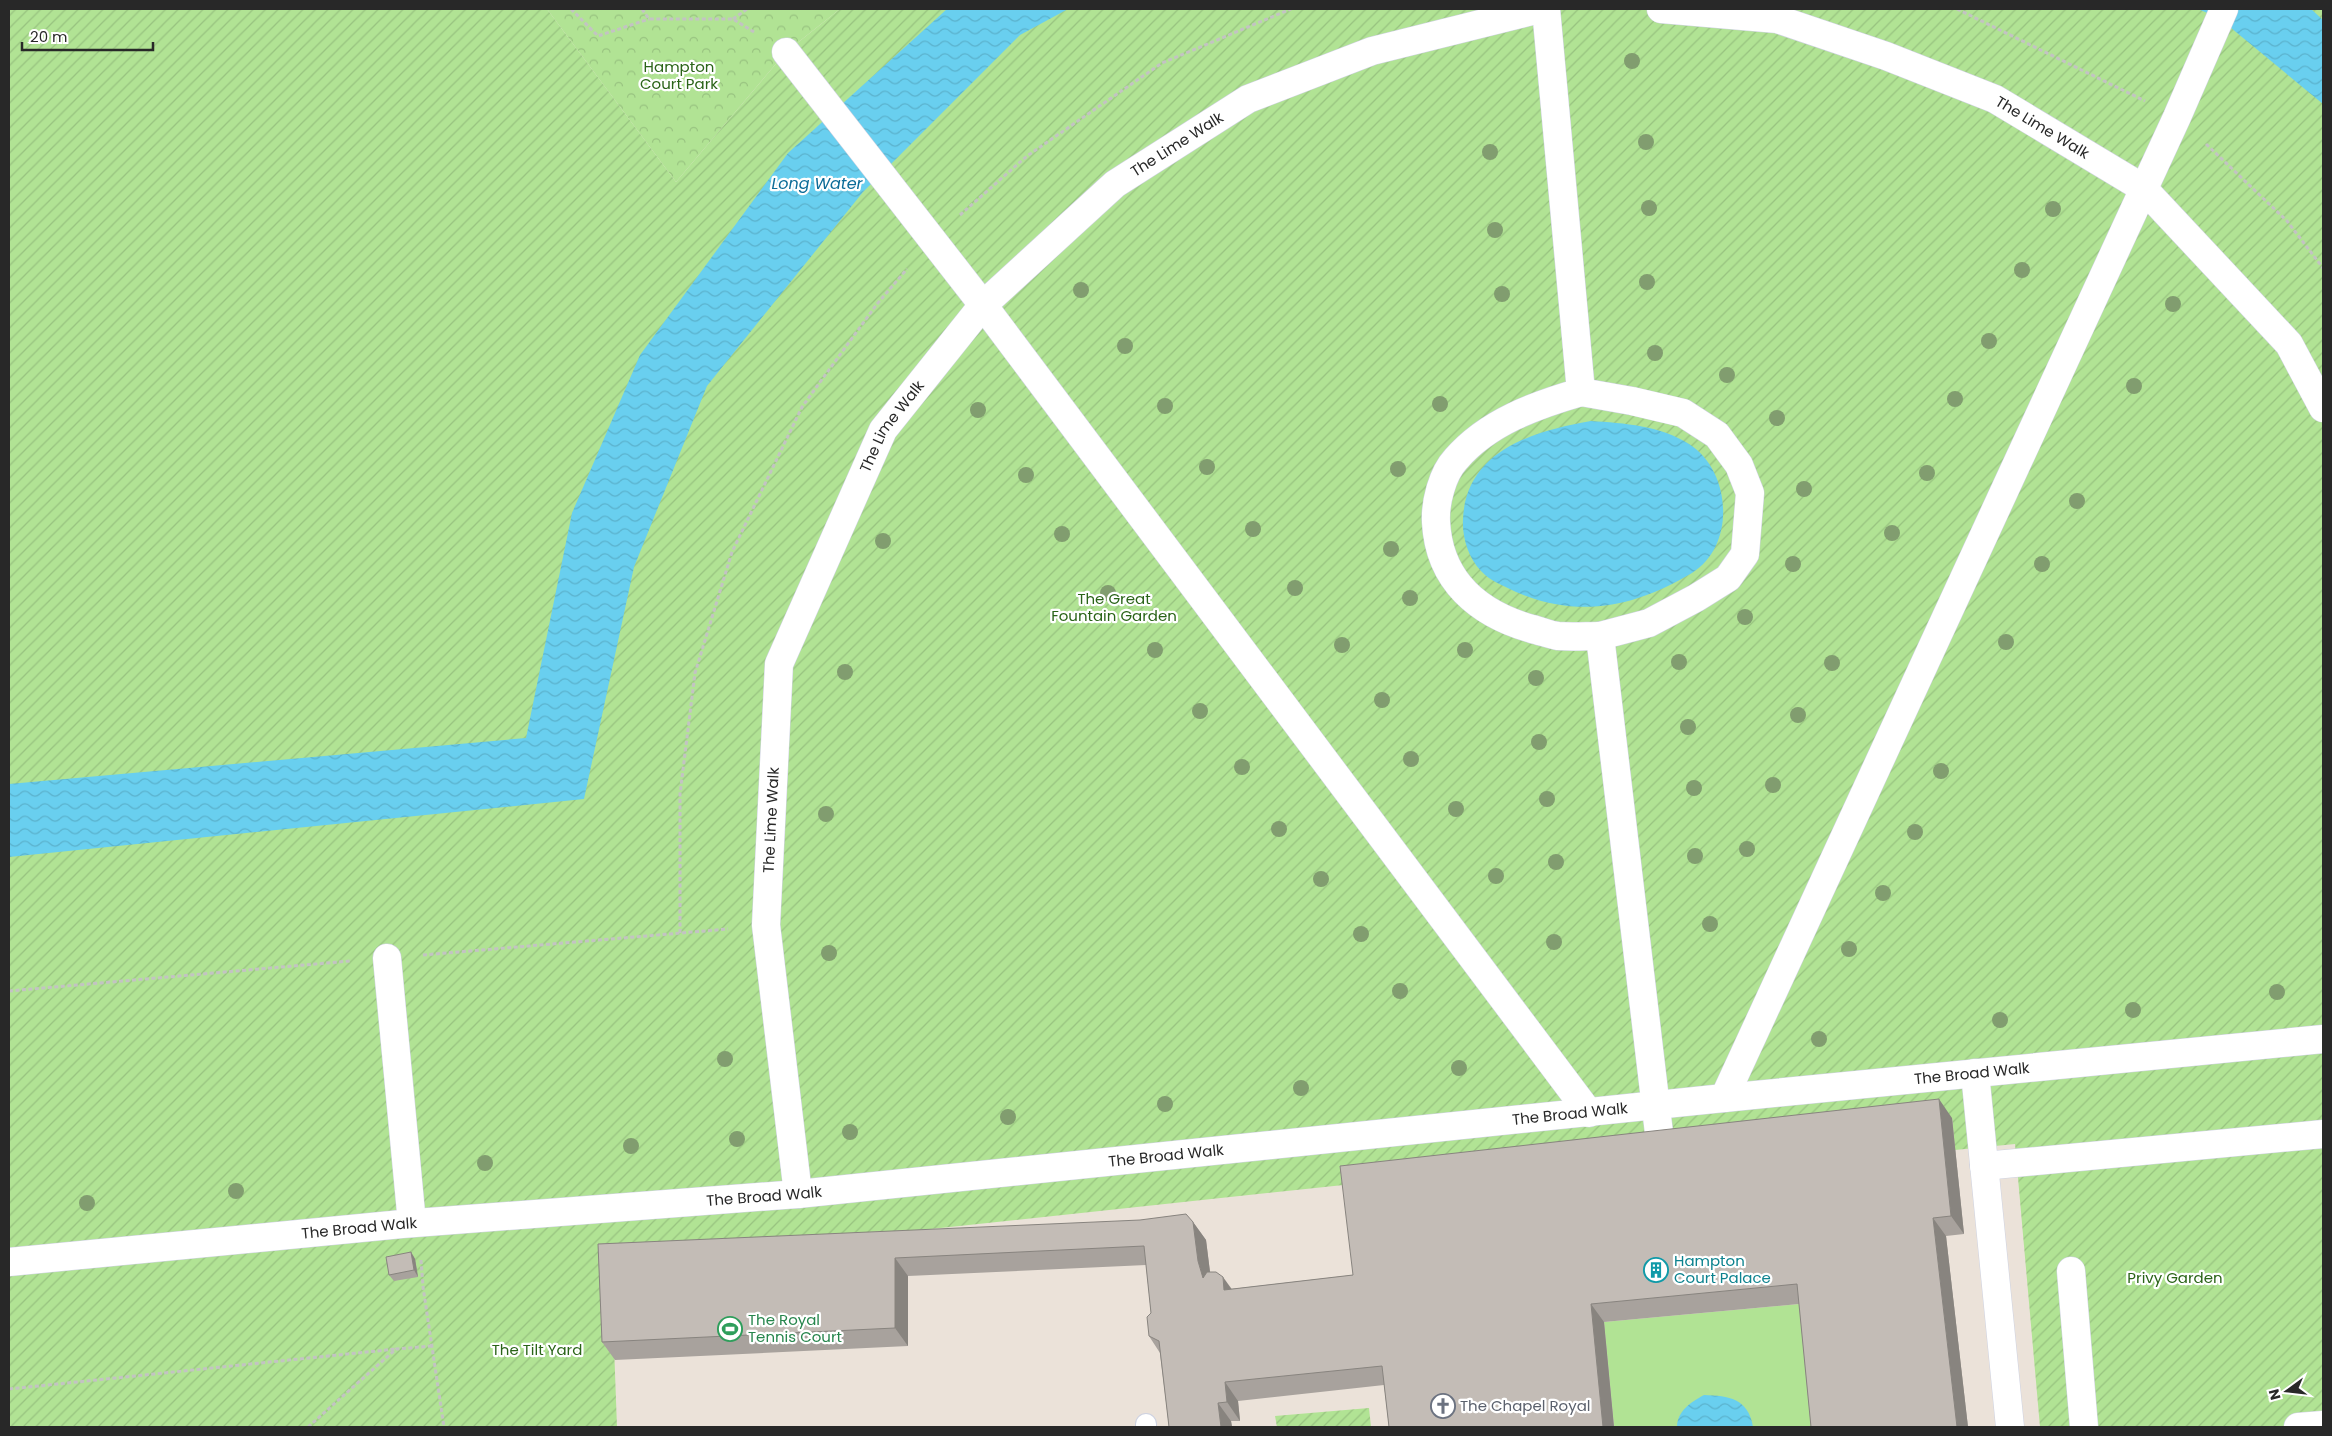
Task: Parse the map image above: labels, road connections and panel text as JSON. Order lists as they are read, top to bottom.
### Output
{
  "streets": {
    "street": ["The Lime Walk", "The Broad Walk"]
  },
  "crossings": [
    ["The Lime Walk", "The Broad Walk"]
  ],
  "water": ["Long Water"],
  "parks": [
    "Hampton Court Park",
    "The Great Fountain Garden",
    "Privy Garden",
    "The Tilt Yard"
  ],
  "places": {
    "building": ["Hampton Court Palace"],
    "sports": ["The Royal Tennis Court"],
    "church": ["The Chapel Royal"]
  },
  "scale_bar": "20 m",
  "north": "left"
}
